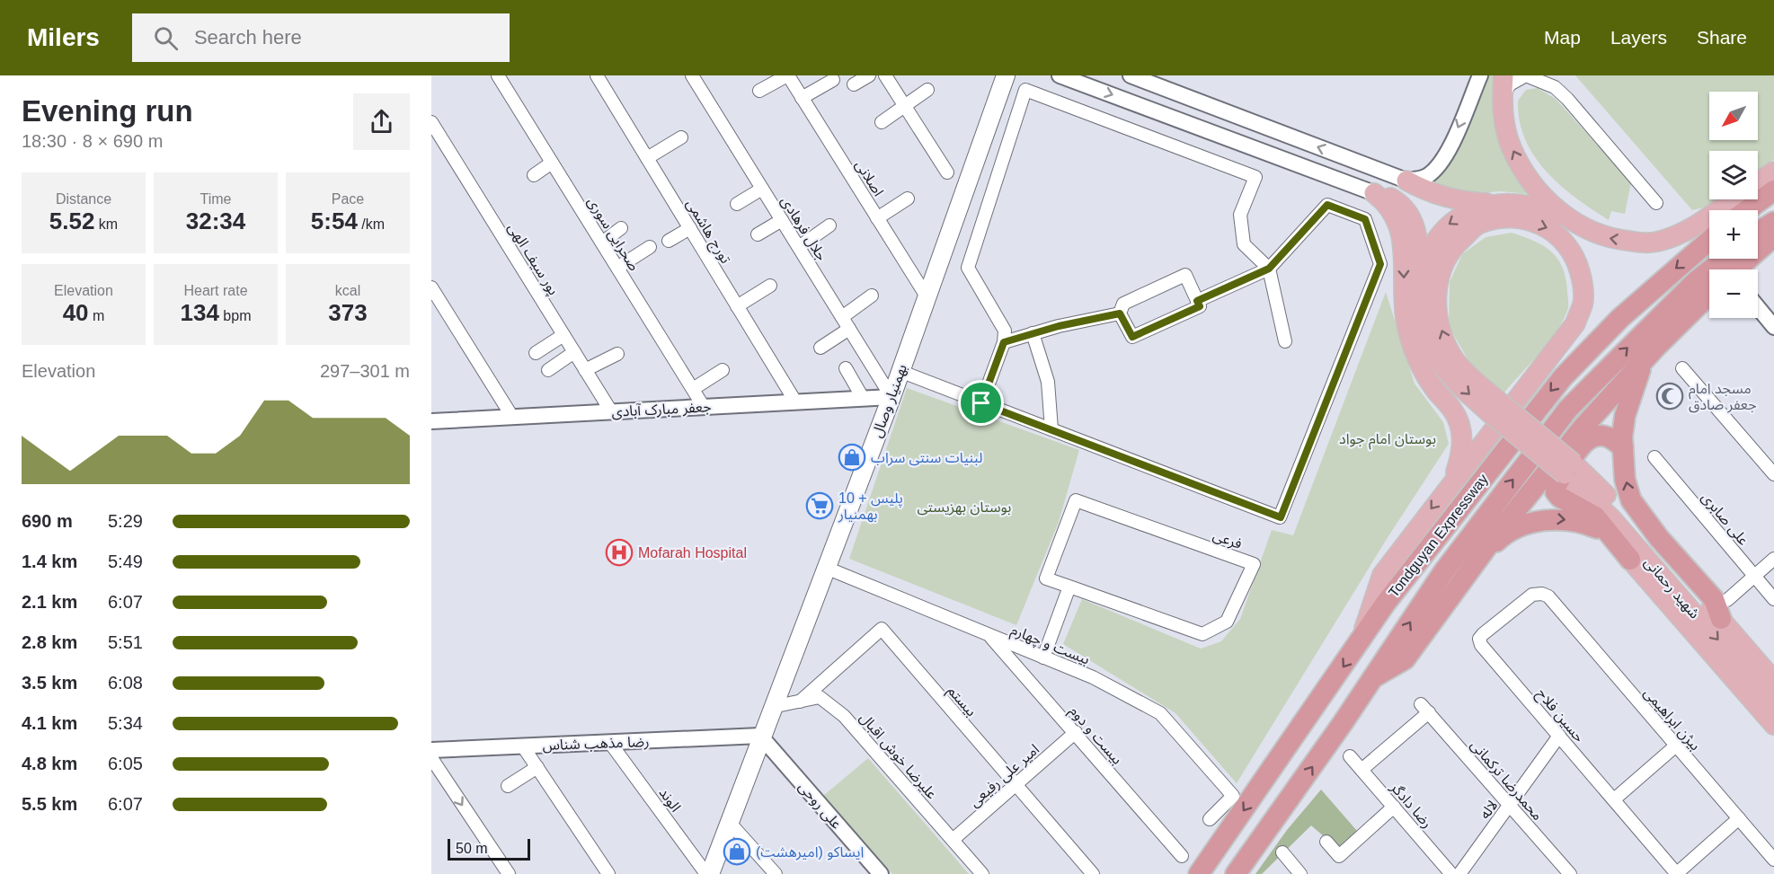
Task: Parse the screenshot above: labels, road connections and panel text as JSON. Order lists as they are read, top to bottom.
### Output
{
  "streets": {
    "highway": ["Tondguyan Expressway"],
    "main road": ["بهمنیار وصال", "شهید رحمانی"],
    "street": [
      "اصلانی",
      "جلال فرهادی",
      "تورج هاشمی",
      "صحرایی سوری",
      "پور سیف الهی",
      "جعفر مبارک آبادی",
      "علی صابری",
      "فرعی",
      "بیست و چهارم",
      "بیستم",
      "حسین فلاح",
      "بیژن ابراهیمی",
      "بیست و دوم",
      "رضا مذهب شناس",
      "علیرضا خوش اقبال",
      "امیر علی رفیعی",
      "محمدرضا ترکمانی",
      "الوند",
      "علی روحی",
      "رضا دادگر",
      "لاله"
    ]
  },
  "crossings": [
    ["اصلانی", "بهمنیار وصال"],
    ["جلال فرهادی", "بهمنیار وصال"],
    ["جلال فرهادی", "جعفر مبارک آبادی"],
    ["تورج هاشمی", "جعفر مبارک آبادی"],
    ["صحرایی سوری", "جعفر مبارک آبادی"],
    ["پور سیف الهی", "جعفر مبارک آبادی"],
    ["بهمنیار وصال", "جعفر مبارک آبادی"],
    ["بهمنیار وصال", "بیست و چهارم"],
    ["بهمنیار وصال", "رضا مذهب شناس"],
    ["بهمنیار وصال", "علیرضا خوش اقبال"],
    ["بهمنیار وصال", "الوند"],
    ["بهمنیار وصال", "علی روحی"],
    ["بیست و چهارم", "بیست و دوم"],
    ["بیستم", "علیرضا خوش اقبال"],
    ["بیستم", "امیر علی رفیعی"],
    ["حسین فلاح", "بیژن ابراهیمی"],
    ["حسین فلاح", "لاله"],
    ["بیست و دوم", "امیر علی رفیعی"],
    ["رضا مذهب شناس", "الوند"],
    ["رضا مذهب شناس", "علی روحی"],
    ["علیرضا خوش اقبال", "امیر علی رفیعی"],
    ["محمدرضا ترکمانی", "رضا دادگر"],
    ["محمدرضا ترکمانی", "لاله"]
  ],
  "parks": ["بوستان امام جواد", "بوستان بهزیستی"],
  "places": {
    "mosque": ["مسجد امام جعفر صادق"],
    "shop": ["لبنیات سنتی سراب", "ایساکو (امیرهشت)"],
    "supermarket": ["پلیس + 10 بهمنیار"],
    "hospital": ["Mofarah Hospital"]
  },
  "scale_bar": "50 m",
  "north": "bottom left",
  "page": {
    "header": "Milers",
    "search": "Search here",
    "nav": ["Map", "Layers", "Share"],
    "heading": ["Evening run", "18:30 · 8 × 690 m"],
    "map_buttons": ["+", "−"],
    "stats": [
      ["Distance", "5.52 km"],
      ["Time", "32:34"],
      ["Pace", "5:54 /km"],
      ["Elevation", "40 m"],
      ["Heart rate", "134 bpm"],
      ["kcal", "373"]
    ],
    "chart": ["Elevation", "297–301 m"],
    "list": [
      {
        "name": "690 m",
        "note": "5:29"
      },
      {
        "name": "1.4 km",
        "note": "5:49"
      },
      {
        "name": "2.1 km",
        "note": "6:07"
      },
      {
        "name": "2.8 km",
        "note": "5:51"
      },
      {
        "name": "3.5 km",
        "note": "6:08"
      },
      {
        "name": "4.1 km",
        "note": "5:34"
      },
      {
        "name": "4.8 km",
        "note": "6:05"
      },
      {
        "name": "5.5 km",
        "note": "6:07"
      }
    ],
    "scale": "50 m"
  }
}
